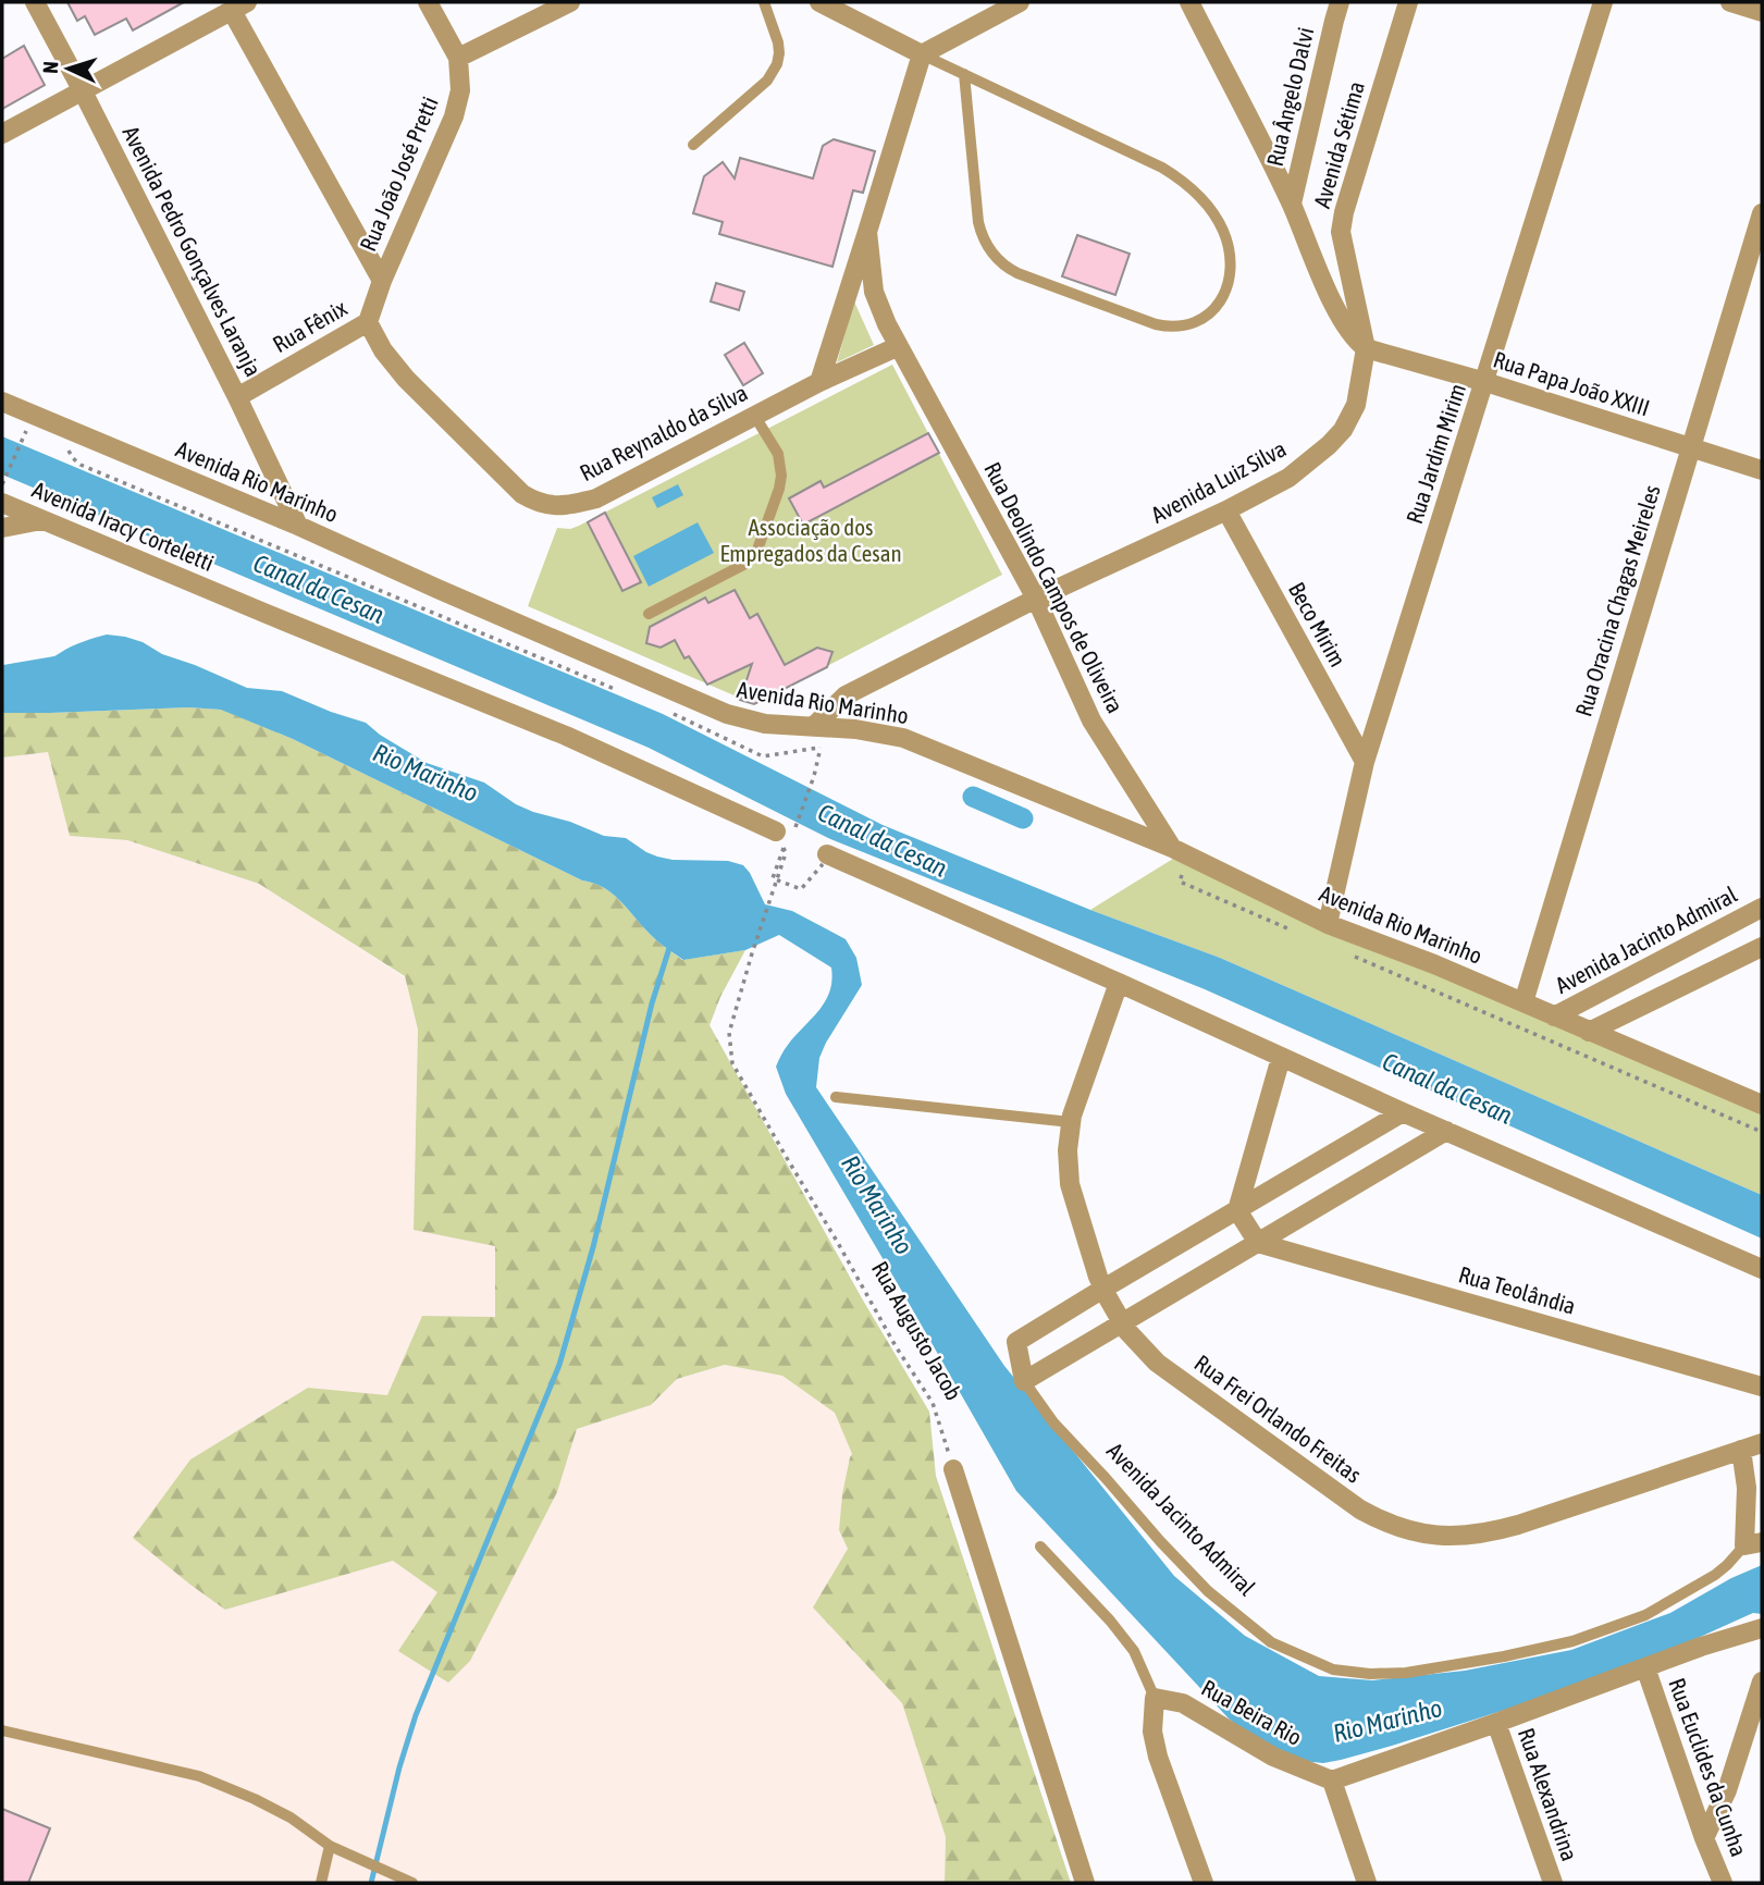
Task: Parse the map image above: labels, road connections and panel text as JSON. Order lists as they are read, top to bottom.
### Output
{
  "streets": {
    "street": [
      "Rua Ângelo Dalvi",
      "Avenida Sétima",
      "Rua João José Pretti",
      "Avenida Pedro Gonçalves Laranja",
      "Rua Fênix",
      "Rua Papa João XXIII",
      "Rua Reynaldo da Silva",
      "Rua Jardim Mirim",
      "Avenida Rio Marinho",
      "Avenida Luiz Silva",
      "Avenida Iracy Corteletti",
      "Rua Deolindo Campos de Oliveira",
      "Rua Oracina Chagas Meireles",
      "Beco Mirim",
      "Avenida Jacinto Admiral",
      "Rua Teolândia",
      "Rua Frei Orlando Freitas",
      "Rua Beira Rio",
      "Rua Euclides da Cunha",
      "Rua Alexandrina"
    ],
    "path": ["Rua Augusto Jacob"]
  },
  "crossings": [
    ["Avenida Sétima", "Rua Papa João XXIII"],
    ["Avenida Sétima", "Avenida Luiz Silva"],
    ["Avenida Pedro Gonçalves Laranja", "Rua Fênix"],
    ["Avenida Pedro Gonçalves Laranja", "Avenida Rio Marinho"],
    ["Rua Fênix", "Rua Reynaldo da Silva"],
    ["Rua Papa João XXIII", "Rua Jardim Mirim"],
    ["Rua Papa João XXIII", "Avenida Luiz Silva"],
    ["Rua Papa João XXIII", "Rua Oracina Chagas Meireles"],
    ["Rua Reynaldo da Silva", "Rua Deolindo Campos de Oliveira"],
    ["Rua Jardim Mirim", "Avenida Rio Marinho"],
    ["Rua Jardim Mirim", "Beco Mirim"],
    ["Avenida Rio Marinho", "Avenida Luiz Silva"],
    ["Avenida Rio Marinho", "Rua Deolindo Campos de Oliveira"],
    ["Avenida Rio Marinho", "Rua Oracina Chagas Meireles"],
    ["Avenida Rio Marinho", "Avenida Jacinto Admiral"],
    ["Avenida Luiz Silva", "Rua Deolindo Campos de Oliveira"],
    ["Avenida Luiz Silva", "Beco Mirim"],
    ["Avenida Iracy Corteletti", "Rua Augusto Jacob"],
    ["Avenida Jacinto Admiral", "Rua Frei Orlando Freitas"]
  ],
  "water": ["Canal da Cesan", "Rio Marinho"],
  "parks": ["Associação dos Empregados da Cesan"],
  "north": "left"
}
